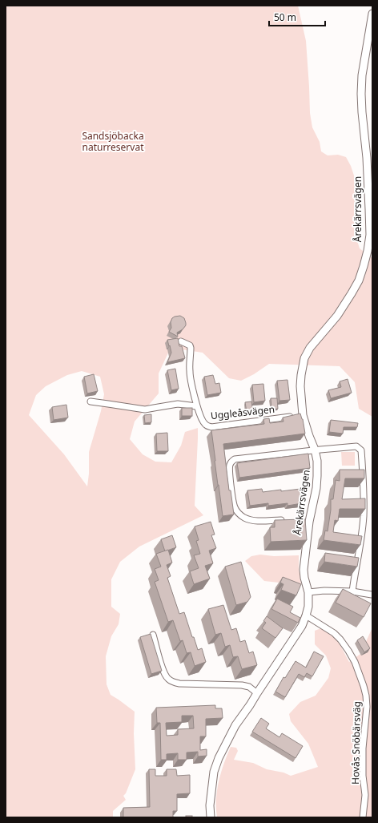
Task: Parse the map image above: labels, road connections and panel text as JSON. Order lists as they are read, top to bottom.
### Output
{
  "streets": {
    "street": ["Årekärrsvägen", "Uggleåsvägen", "Hovås Snöbärsväg"]
  },
  "crossings": [
    ["Årekärrsvägen", "Uggleåsvägen"],
    ["Årekärrsvägen", "Hovås Snöbärsväg"]
  ],
  "parks": ["Sandsjöbacka naturreservat"],
  "scale_bar": "50 m"
}
